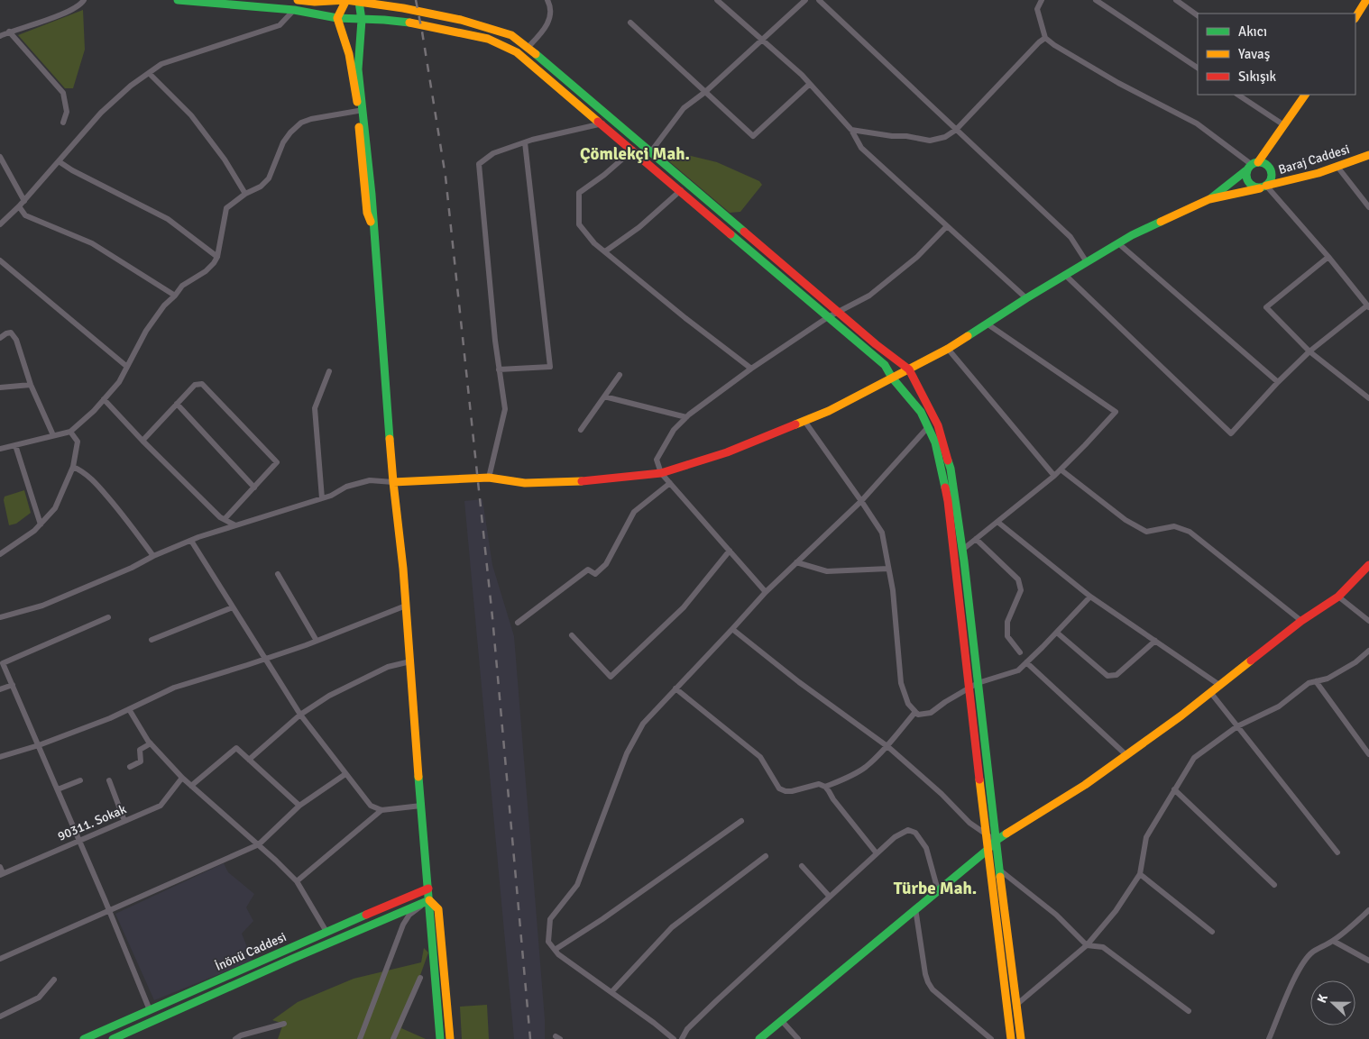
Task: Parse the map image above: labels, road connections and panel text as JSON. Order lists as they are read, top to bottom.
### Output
{
  "streets": {
    "main road": ["Baraj Caddesi", "İnönü Caddesi"],
    "street": ["90311. Sokak"]
  },
  "districts": ["Çömlekçi Mah.", "Türbe Mah."],
  "legend": ["Akıcı", "Yavaş", "Sıkışık"],
  "north": "left"
}
